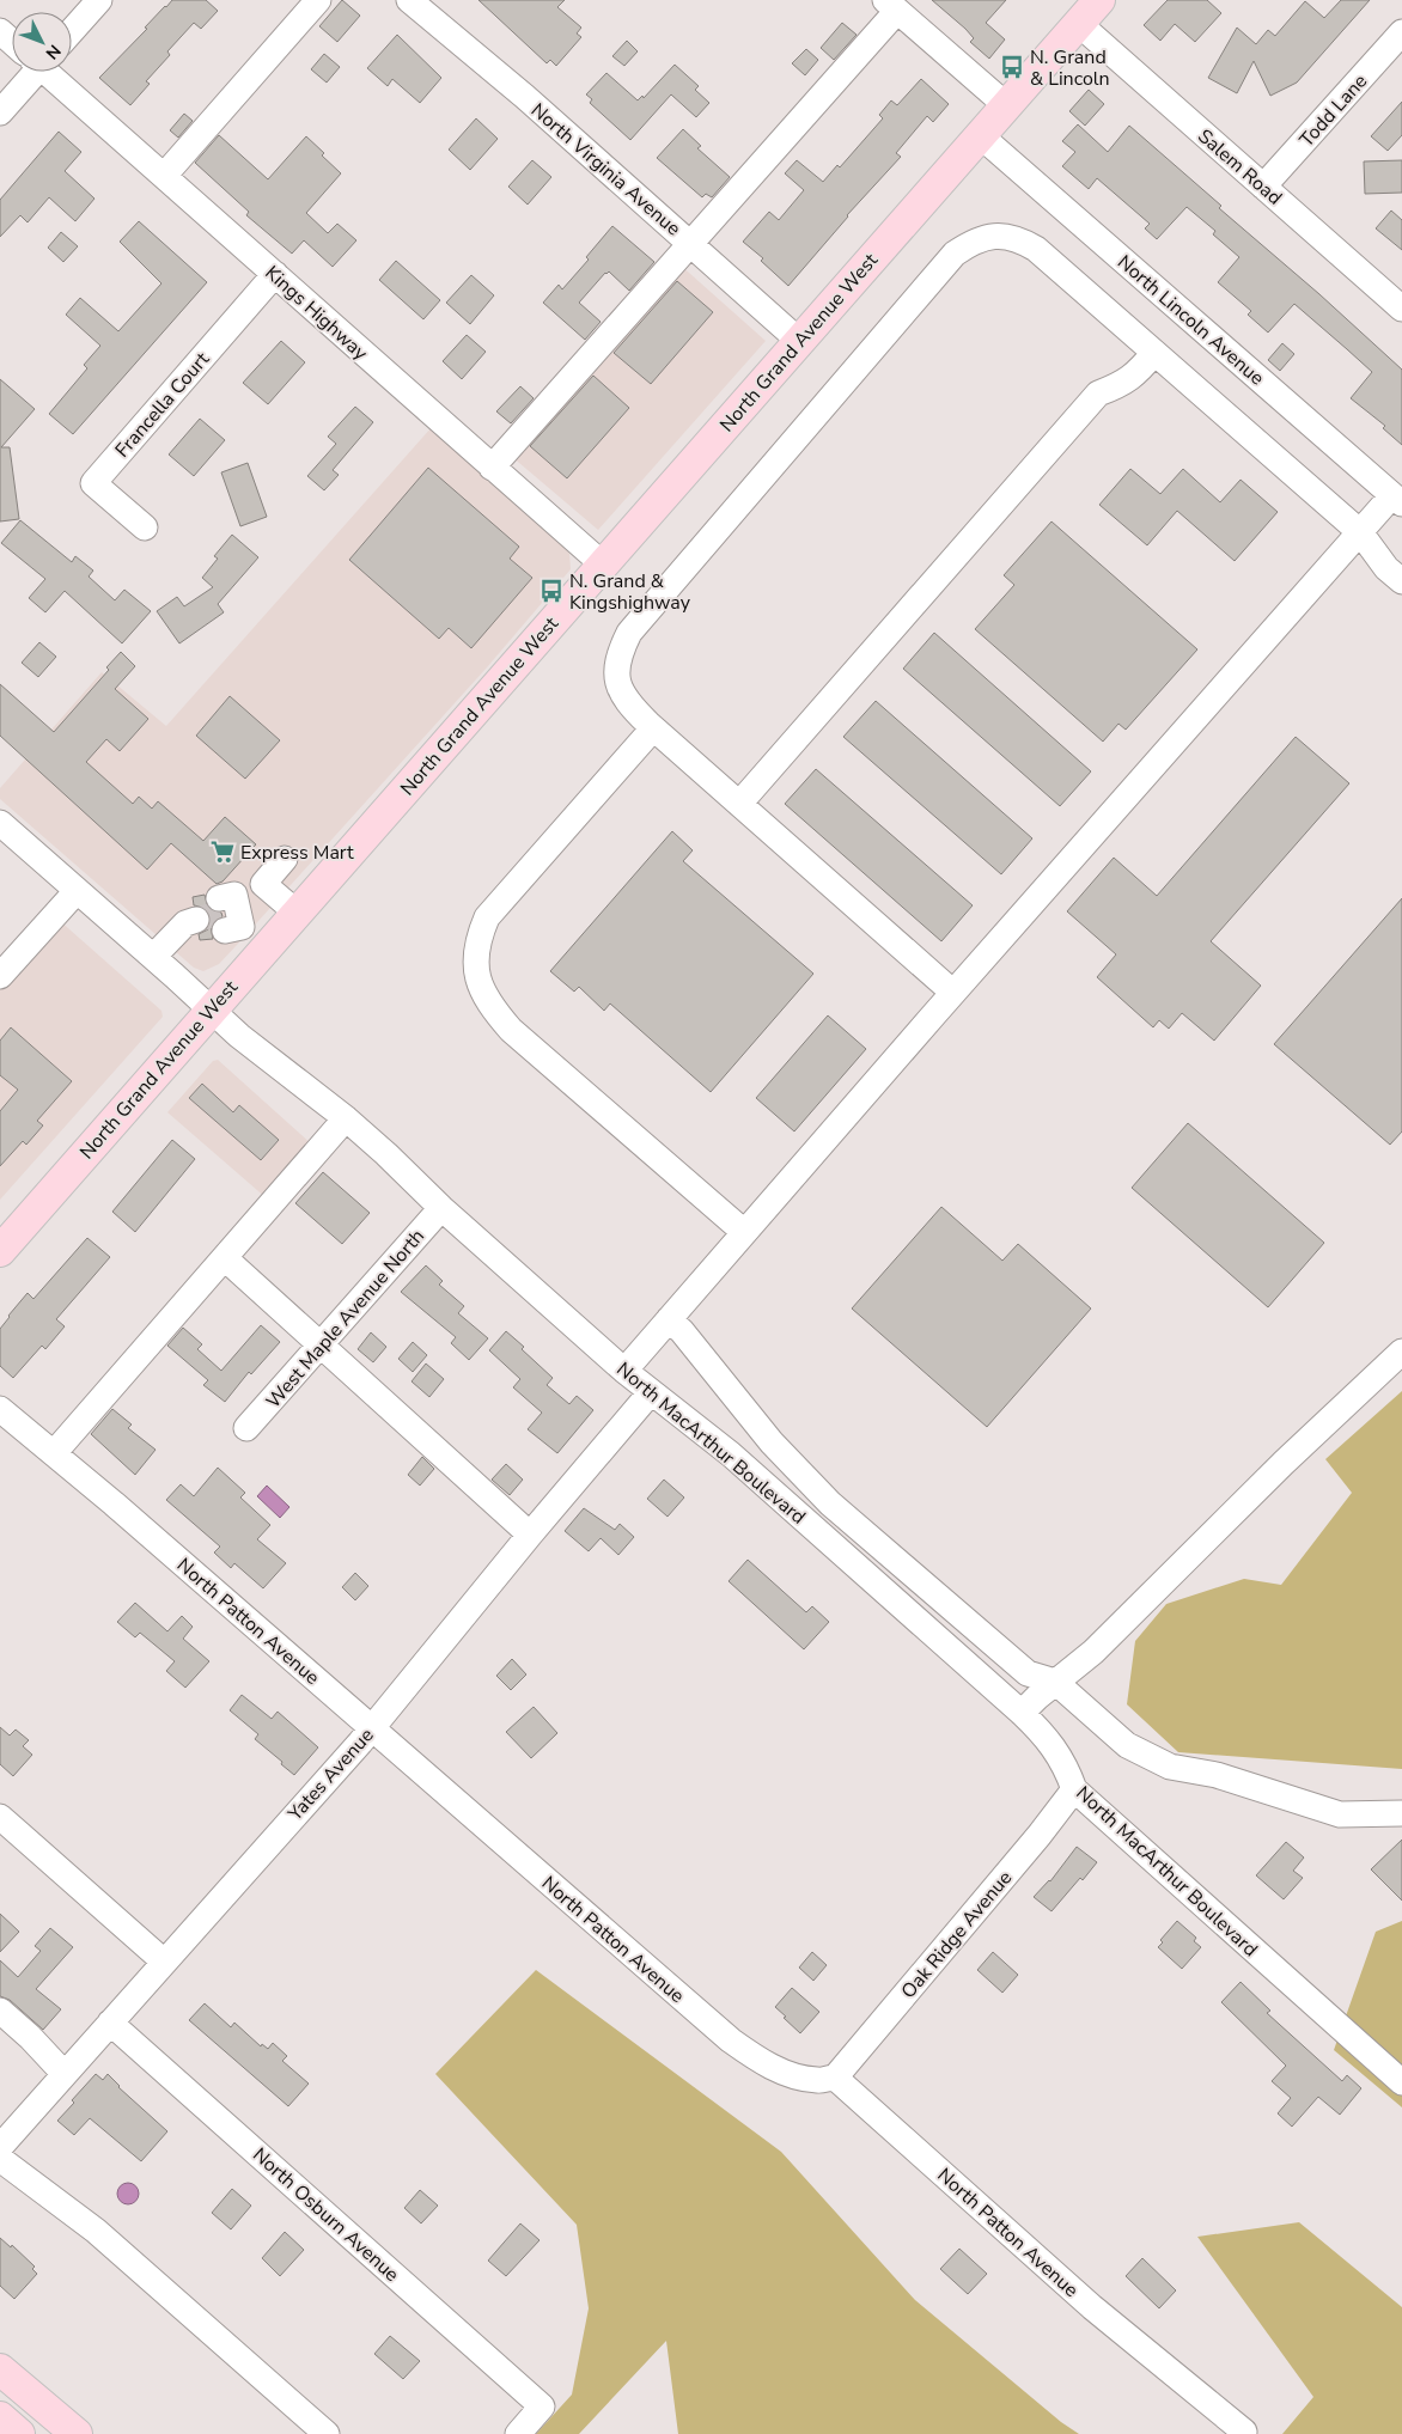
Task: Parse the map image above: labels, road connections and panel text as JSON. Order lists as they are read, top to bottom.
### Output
{
  "streets": {
    "main road": ["North Grand Avenue West"],
    "street": [
      "Todd Lane",
      "Salem Road",
      "North Virginia Avenue",
      "Kings Highway",
      "North Lincoln Avenue",
      "Francella Court",
      "West Maple Avenue North",
      "North MacArthur Boulevard",
      "North Patton Avenue",
      "Yates Avenue",
      "Oak Ridge Avenue",
      "North Osburn Avenue"
    ]
  },
  "crossings": [
    ["Todd Lane", "Salem Road"],
    ["Salem Road", "North Grand Avenue West"],
    ["North Virginia Avenue", "North Grand Avenue West"],
    ["Kings Highway", "North Grand Avenue West"],
    ["Kings Highway", "Francella Court"],
    ["North Lincoln Avenue", "North Grand Avenue West"],
    ["North Grand Avenue West", "North MacArthur Boulevard"],
    ["West Maple Avenue North", "North MacArthur Boulevard"],
    ["North MacArthur Boulevard", "Yates Avenue"],
    ["North MacArthur Boulevard", "Oak Ridge Avenue"],
    ["North Patton Avenue", "Yates Avenue"],
    ["North Patton Avenue", "Oak Ridge Avenue"],
    ["Yates Avenue", "North Osburn Avenue"]
  ],
  "places": {
    "bus stop": ["N. Grand & Lincoln", "N. Grand & Kingshighway"],
    "supermarket": ["Express Mart"]
  },
  "north": "bottom right"
}
